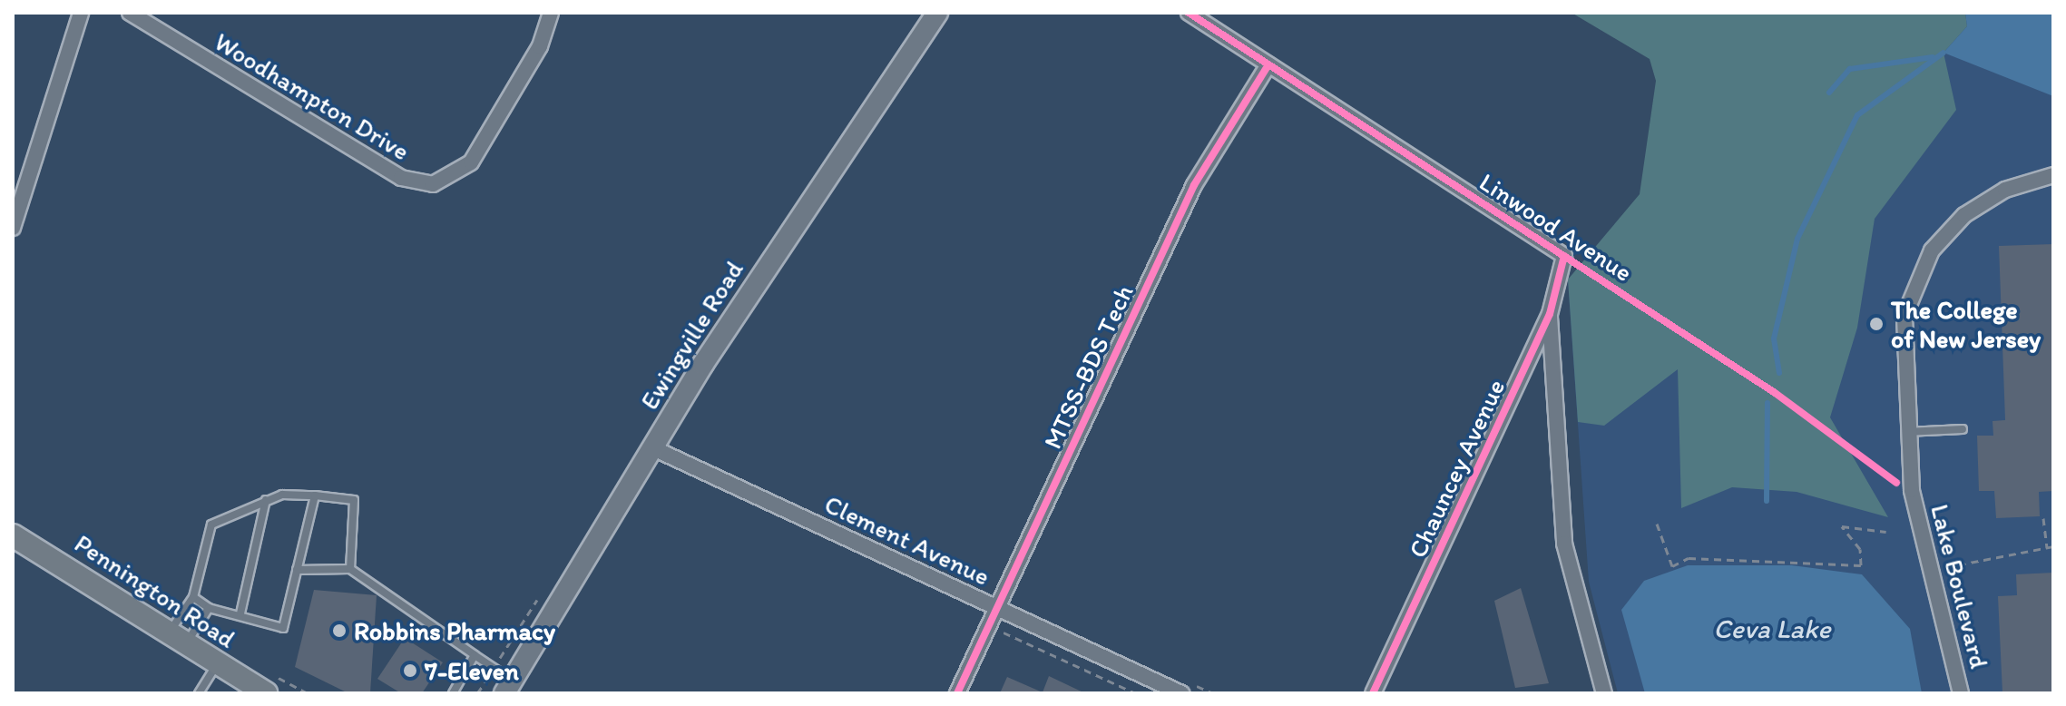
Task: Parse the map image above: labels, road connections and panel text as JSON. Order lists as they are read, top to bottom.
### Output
{
  "streets": {
    "main road": ["Ewingville Road", "Pennington Road"],
    "street": [
      "Woodhampton Drive",
      "Linwood Avenue",
      "MTSS-BDS Tech",
      "Chauncey Avenue",
      "Clement Avenue",
      "Lake Boulevard"
    ]
  },
  "crossings": [
    ["Linwood Avenue", "MTSS-BDS Tech"],
    ["Linwood Avenue", "Chauncey Avenue"],
    ["Ewingville Road", "Clement Avenue"],
    ["MTSS-BDS Tech", "Clement Avenue"]
  ],
  "water": ["Ceva Lake"],
  "places": ["The College of New Jersey", "Robbins Pharmacy", "7-Eleven"]
}
